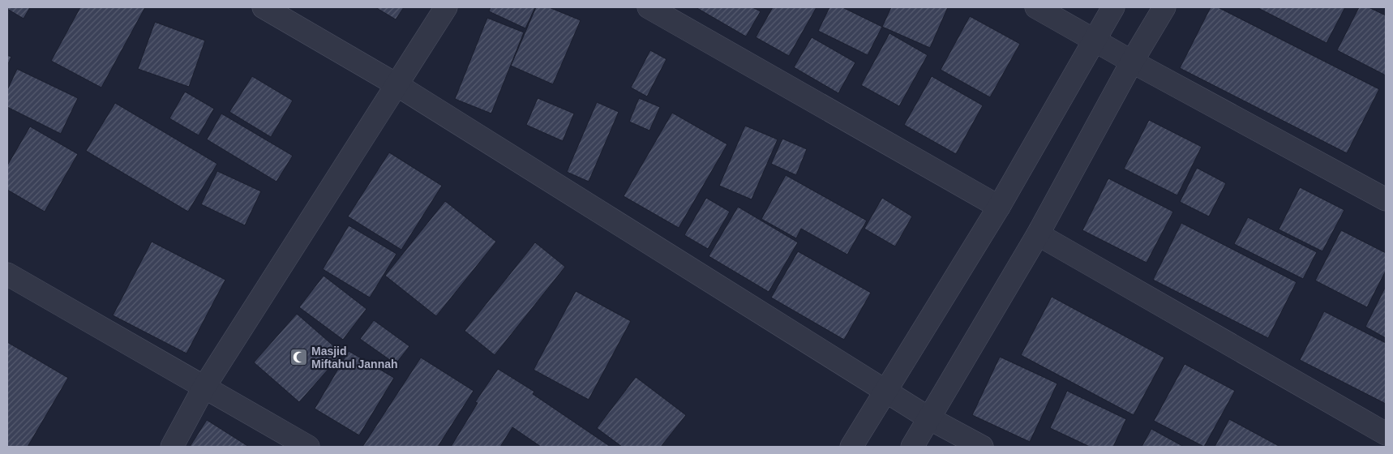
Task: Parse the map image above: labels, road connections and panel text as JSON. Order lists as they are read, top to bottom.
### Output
{
  "places": {
    "mosque": ["Masjid Miftahul Jannah"]
  }
}
